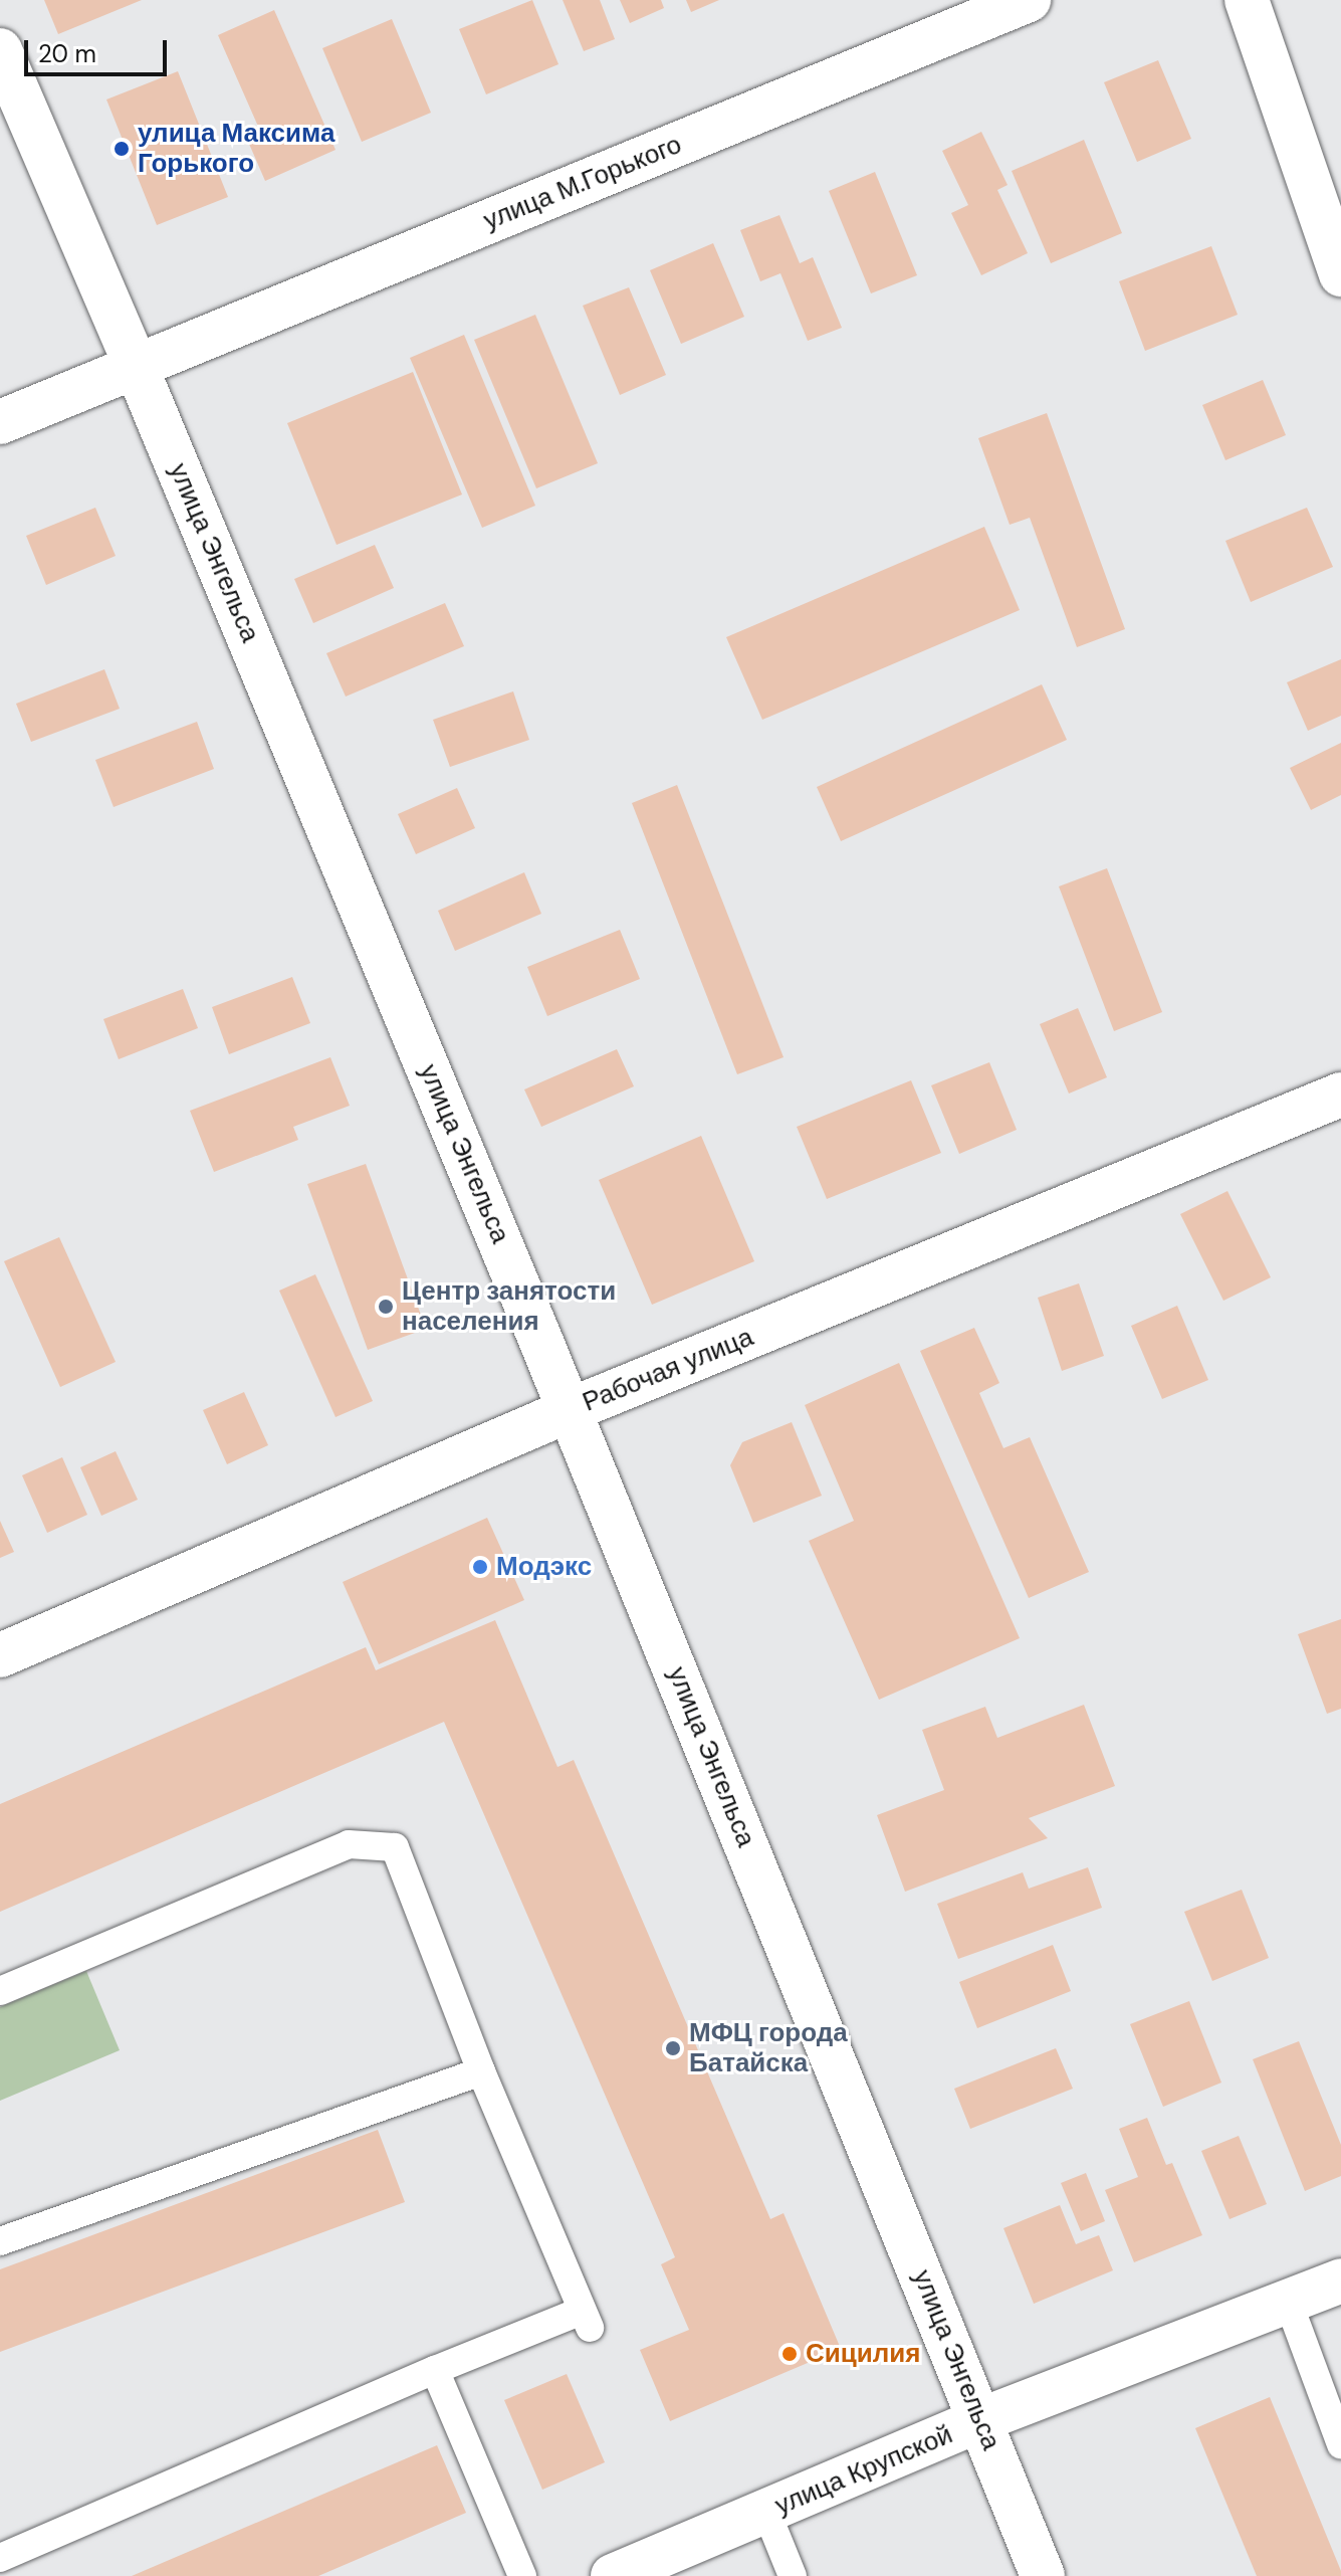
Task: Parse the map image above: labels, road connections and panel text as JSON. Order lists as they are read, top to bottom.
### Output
{
  "streets": {
    "street": [
      "улица М.Горького",
      "улица Энгельса",
      "Рабочая улица",
      "улица Крупской"
    ]
  },
  "crossings": [
    ["улица М.Горького", "улица Энгельса"],
    ["улица Энгельса", "Рабочая улица"],
    ["улица Энгельса", "улица Крупской"]
  ],
  "places": [
    "улица Максима Горького",
    "Центр занятости населения",
    "Модэкс",
    "МФЦ города Батайска",
    "Сицилия"
  ],
  "scale_bar": "20 m"
}
